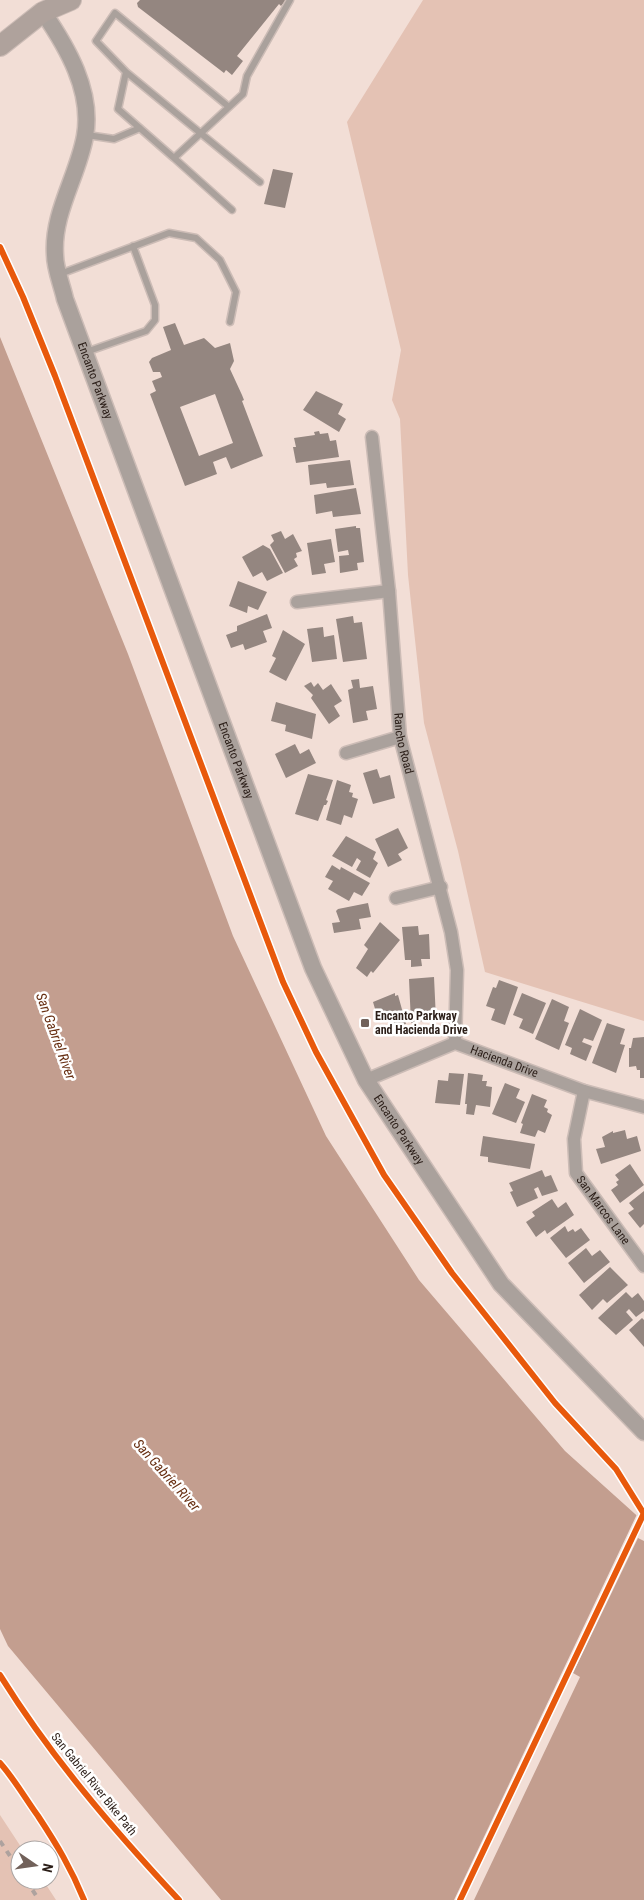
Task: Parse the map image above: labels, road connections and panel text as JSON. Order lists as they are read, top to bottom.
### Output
{
  "streets": {
    "street": [
      "Encanto Parkway",
      "Rancho Road",
      "Hacienda Drive",
      "San Marcos Lane"
    ],
    "cycle path": ["San Gabriel River Bike Path"]
  },
  "crossings": [
    ["Encanto Parkway", "Hacienda Drive"],
    ["Rancho Road", "Hacienda Drive"],
    ["Hacienda Drive", "San Marcos Lane"]
  ],
  "water": ["San Gabriel River"],
  "places": {
    "transit": ["Encanto Parkway and Hacienda Drive"]
  },
  "north": "right"
}
